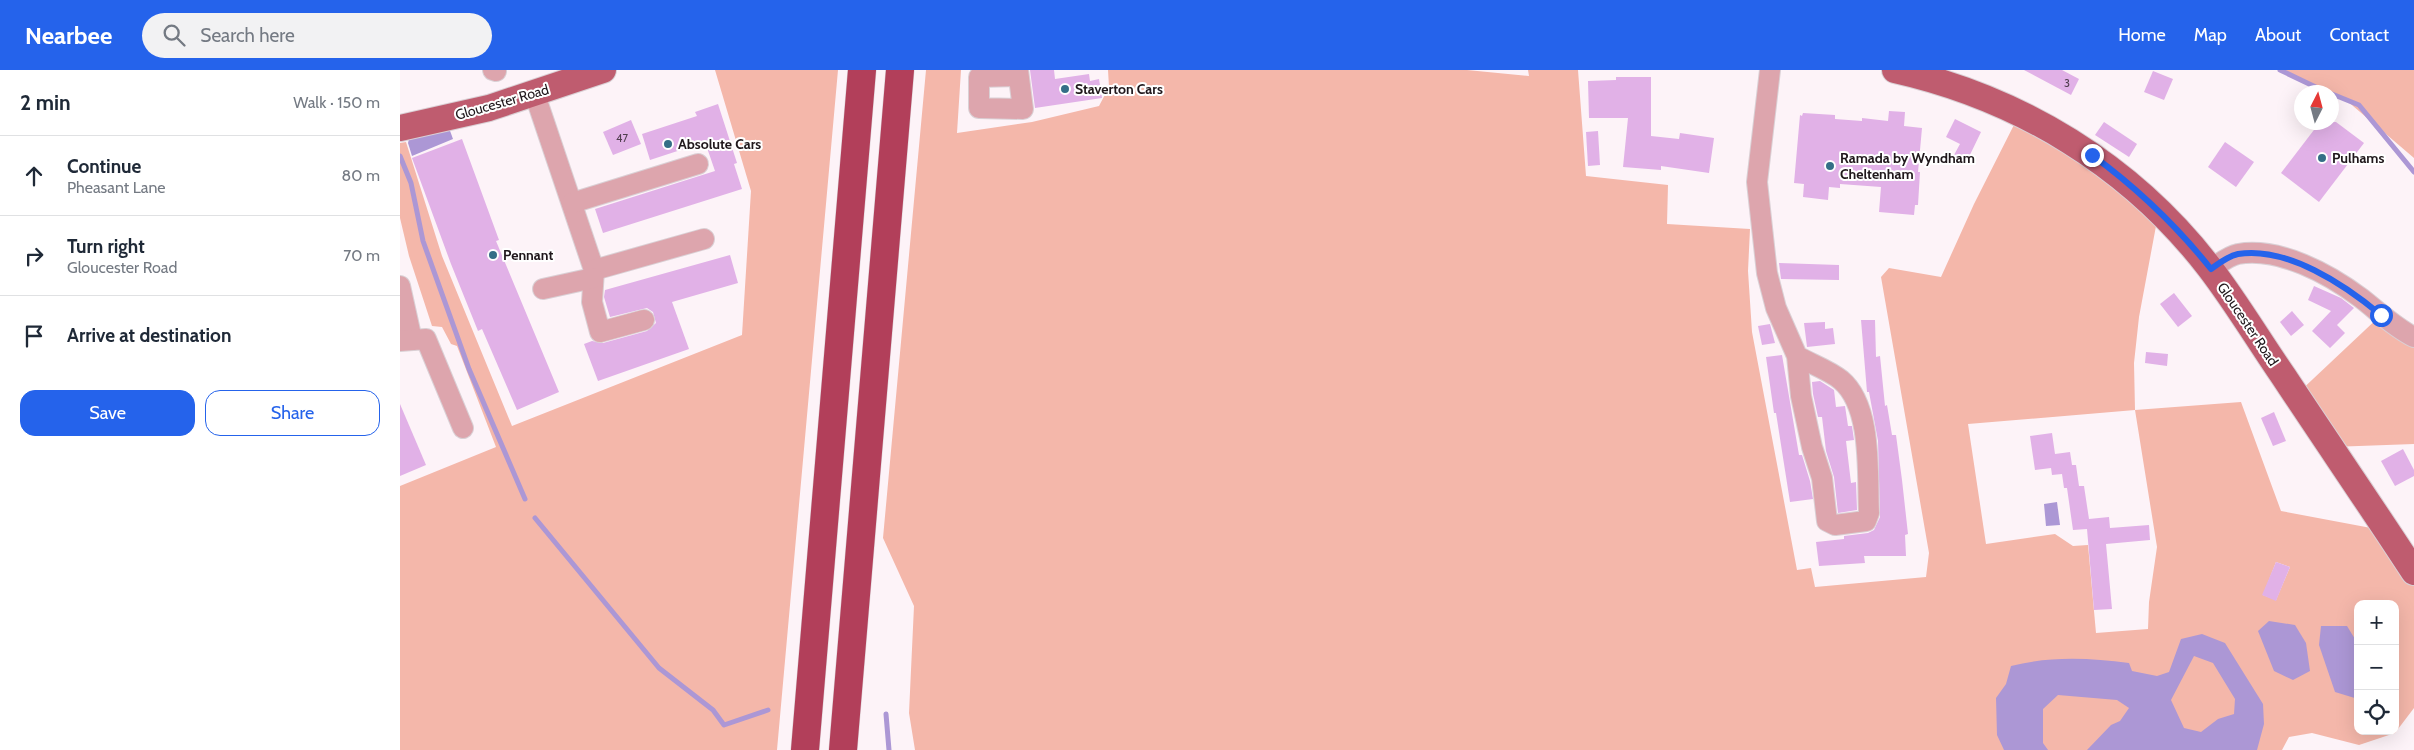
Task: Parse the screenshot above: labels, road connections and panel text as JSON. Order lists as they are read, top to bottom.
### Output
{
  "streets": {
    "main road": ["Gloucester Road"]
  },
  "places": [
    "Staverton Cars",
    "Absolute Cars",
    "Pulhams",
    "Ramada by Wyndham Cheltenham",
    "Pennant"
  ],
  "house_numbers": ["3", "47"],
  "north": "top",
  "page": {
    "header": "Nearbee",
    "search": "Search here",
    "nav": [
      "Home",
      "Map",
      "About",
      "Contact"
    ],
    "heading": ["2 min", "Walk · 150 m"],
    "list": [
      ["Continue", "Pheasant Lane", "80 m"],
      ["Turn right", "Gloucester Road", "70 m"],
      "Arrive at destination"
    ],
    "buttons": ["Save", "Share"],
    "map_buttons": ["+", "−"]
  }
}
